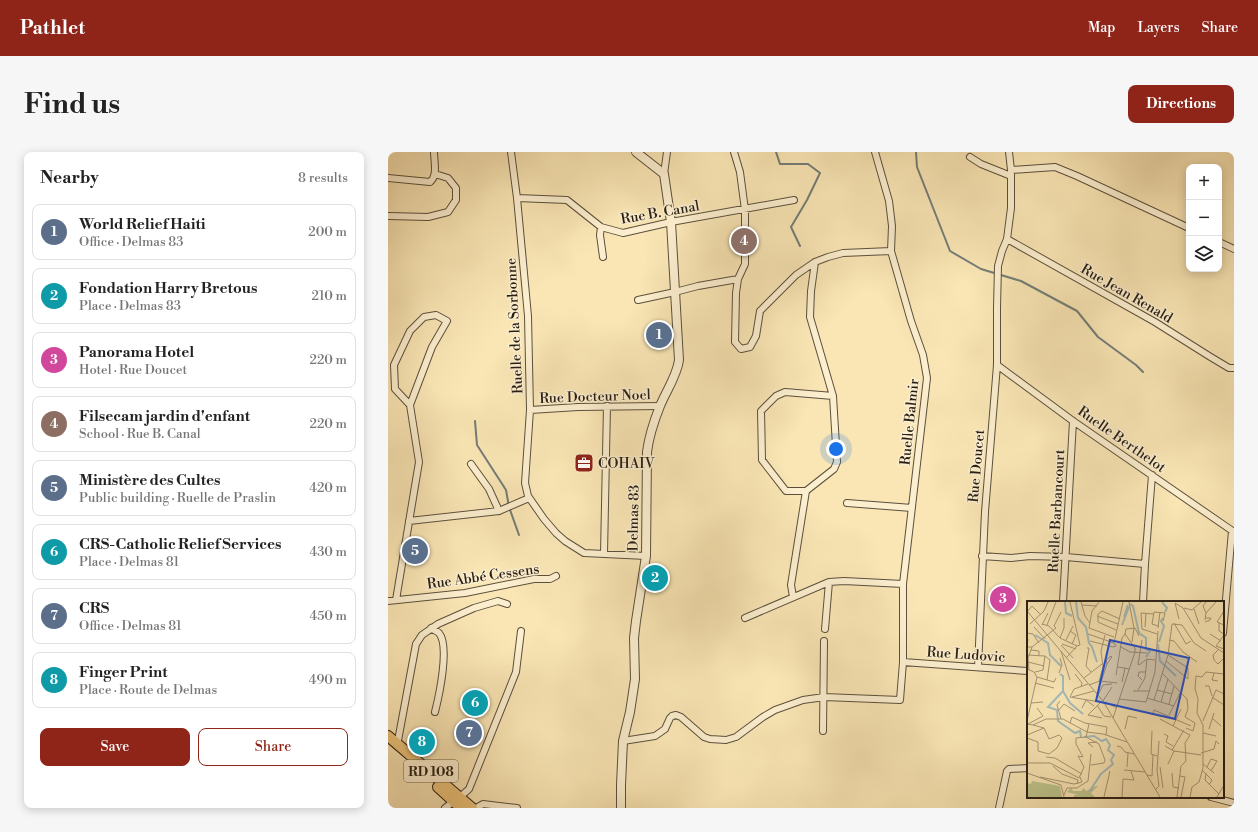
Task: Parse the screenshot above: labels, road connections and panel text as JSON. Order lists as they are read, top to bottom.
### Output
{
  "streets": {
    "main road": ["RD 108"],
    "street": [
      "Rue B. Canal",
      "Rue Jean Renald",
      "Ruelle de la Sorbonne",
      "Rue Docteur Noel",
      "Ruelle Balmir",
      "Ruelle Berthelot",
      "Rue Doucet",
      "Ruelle Barbancourt",
      "Delmas 83",
      "Rue Abbé Cessens",
      "Rue Ludovic"
    ]
  },
  "crossings": [
    ["Rue B. Canal", "Ruelle de la Sorbonne"],
    ["Rue B. Canal", "Delmas 83"],
    ["Rue Jean Renald", "Rue Doucet"],
    ["Ruelle de la Sorbonne", "Rue Docteur Noel"],
    ["Rue Docteur Noel", "Delmas 83"],
    ["Ruelle Balmir", "Rue Ludovic"],
    ["Ruelle Berthelot", "Rue Doucet"],
    ["Ruelle Berthelot", "Ruelle Barbancourt"],
    ["Rue Doucet", "Rue Ludovic"]
  ],
  "places": {
    "office": ["COHAIV"]
  },
  "page": {
    "header": "Pathlet",
    "nav": ["Map", "Layers", "Share"],
    "buttons": [
      "Directions",
      ["Save", "Share"]
    ],
    "title": "Find us",
    "heading": ["Nearby", "8 results"],
    "map_buttons": ["+", "−"],
    "list": [
      {
        "mark": "1",
        "name": "World Relief Haiti",
        "note": "Office · Delmas 83",
        "value": "200 m"
      },
      {
        "mark": "2",
        "name": "Fondation Harry Bretous",
        "note": "Place · Delmas 83",
        "value": "210 m"
      },
      {
        "mark": "3",
        "name": "Panorama Hotel",
        "note": "Hotel · Rue Doucet",
        "value": "220 m"
      },
      {
        "mark": "4",
        "name": "Filsecam jardin d'enfant",
        "note": "School · Rue B. Canal",
        "value": "220 m"
      },
      {
        "mark": "5",
        "name": "Ministère des Cultes",
        "note": "Public building · Ruelle de Praslin",
        "value": "420 m"
      },
      {
        "mark": "6",
        "name": "CRS-Catholic Relief Services",
        "note": "Place · Delmas 81",
        "value": "430 m"
      },
      {
        "mark": "7",
        "name": "CRS",
        "note": "Office · Delmas 81",
        "value": "450 m"
      },
      {
        "mark": "8",
        "name": "Finger Print",
        "note": "Place · Route de Delmas",
        "value": "490 m"
      }
    ],
    "pins": [
      "4",
      "1",
      "5",
      "2",
      "3",
      "6",
      "7",
      "8"
    ]
  }
}
